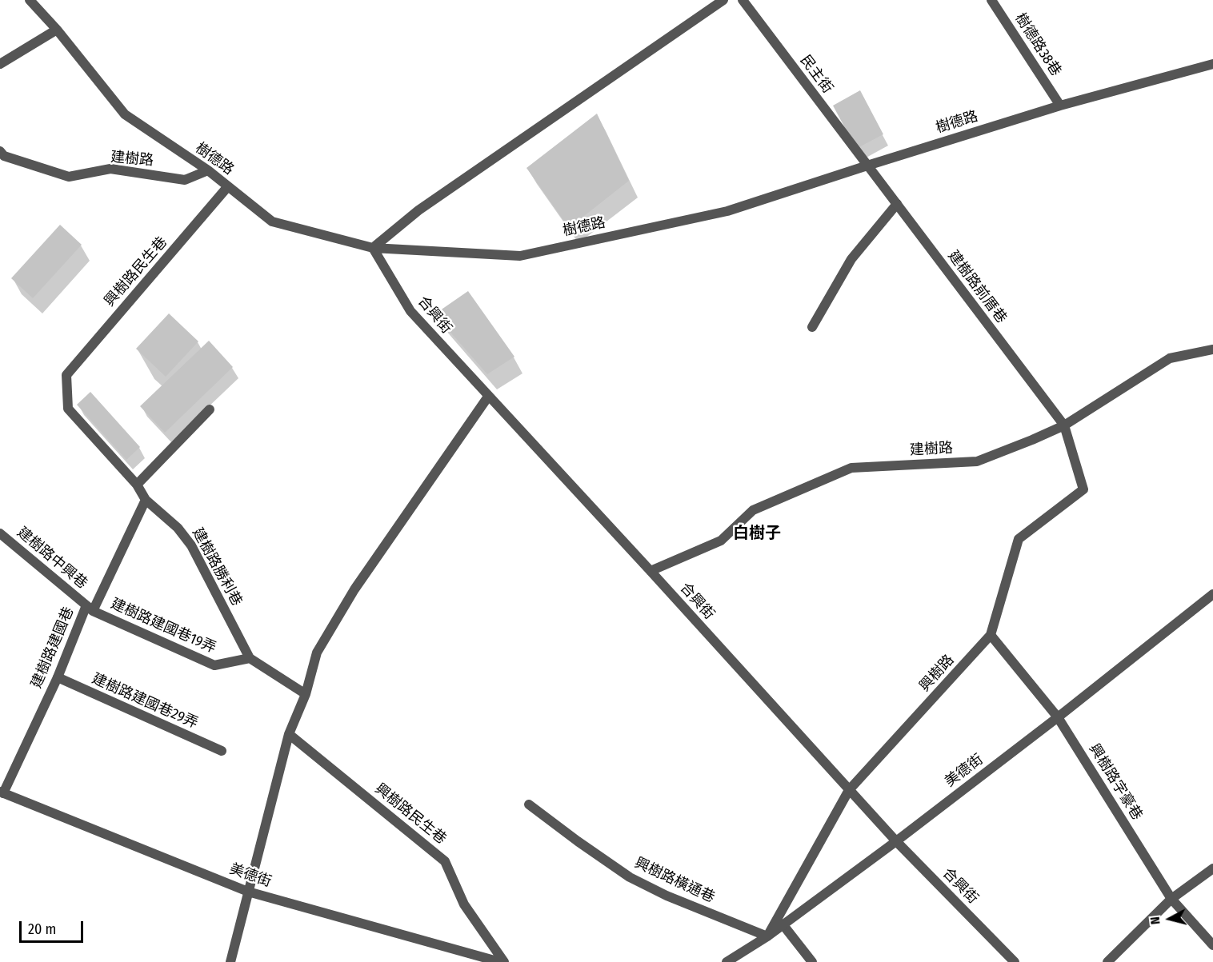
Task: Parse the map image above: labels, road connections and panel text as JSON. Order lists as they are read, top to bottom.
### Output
{
  "streets": {
    "street": [
      "樹德路38巷",
      "民主街",
      "樹德路",
      "建樹路",
      "興樹路民生巷",
      "建樹路前厝巷",
      "合興街",
      "建樹路中興巷",
      "建樹路勝利巷",
      "建樹路建國巷19弄",
      "建樹路建國巷",
      "興樹路",
      "建樹路建國巷29弄",
      "美德街",
      "興樹路字豪巷",
      "興樹路橫通巷"
    ]
  },
  "crossings": [
    ["樹德路38巷", "樹德路"],
    ["民主街", "樹德路"],
    ["民主街", "建樹路前厝巷"],
    ["樹德路", "建樹路"],
    ["樹德路", "興樹路民生巷"],
    ["樹德路", "建樹路前厝巷"],
    ["樹德路", "合興街"],
    ["建樹路", "建樹路前厝巷"],
    ["建樹路", "合興街"],
    ["建樹路", "興樹路"],
    ["興樹路民生巷", "建樹路勝利巷"],
    ["建樹路前厝巷", "興樹路"],
    ["合興街", "興樹路"],
    ["合興街", "美德街"],
    ["建樹路中興巷", "建樹路建國巷19弄"],
    ["建樹路中興巷", "建樹路建國巷"],
    ["建樹路勝利巷", "建樹路建國巷19弄"],
    ["建樹路勝利巷", "建樹路建國巷"],
    ["建樹路建國巷19弄", "建樹路建國巷"],
    ["建樹路建國巷", "建樹路建國巷29弄"],
    ["建樹路建國巷", "美德街"],
    ["興樹路", "美德街"],
    ["興樹路", "興樹路字豪巷"],
    ["興樹路", "興樹路橫通巷"],
    ["美德街", "興樹路字豪巷"],
    ["美德街", "興樹路橫通巷"]
  ],
  "districts": ["白樹子"],
  "scale_bar": "20 m",
  "north": "left"
}
